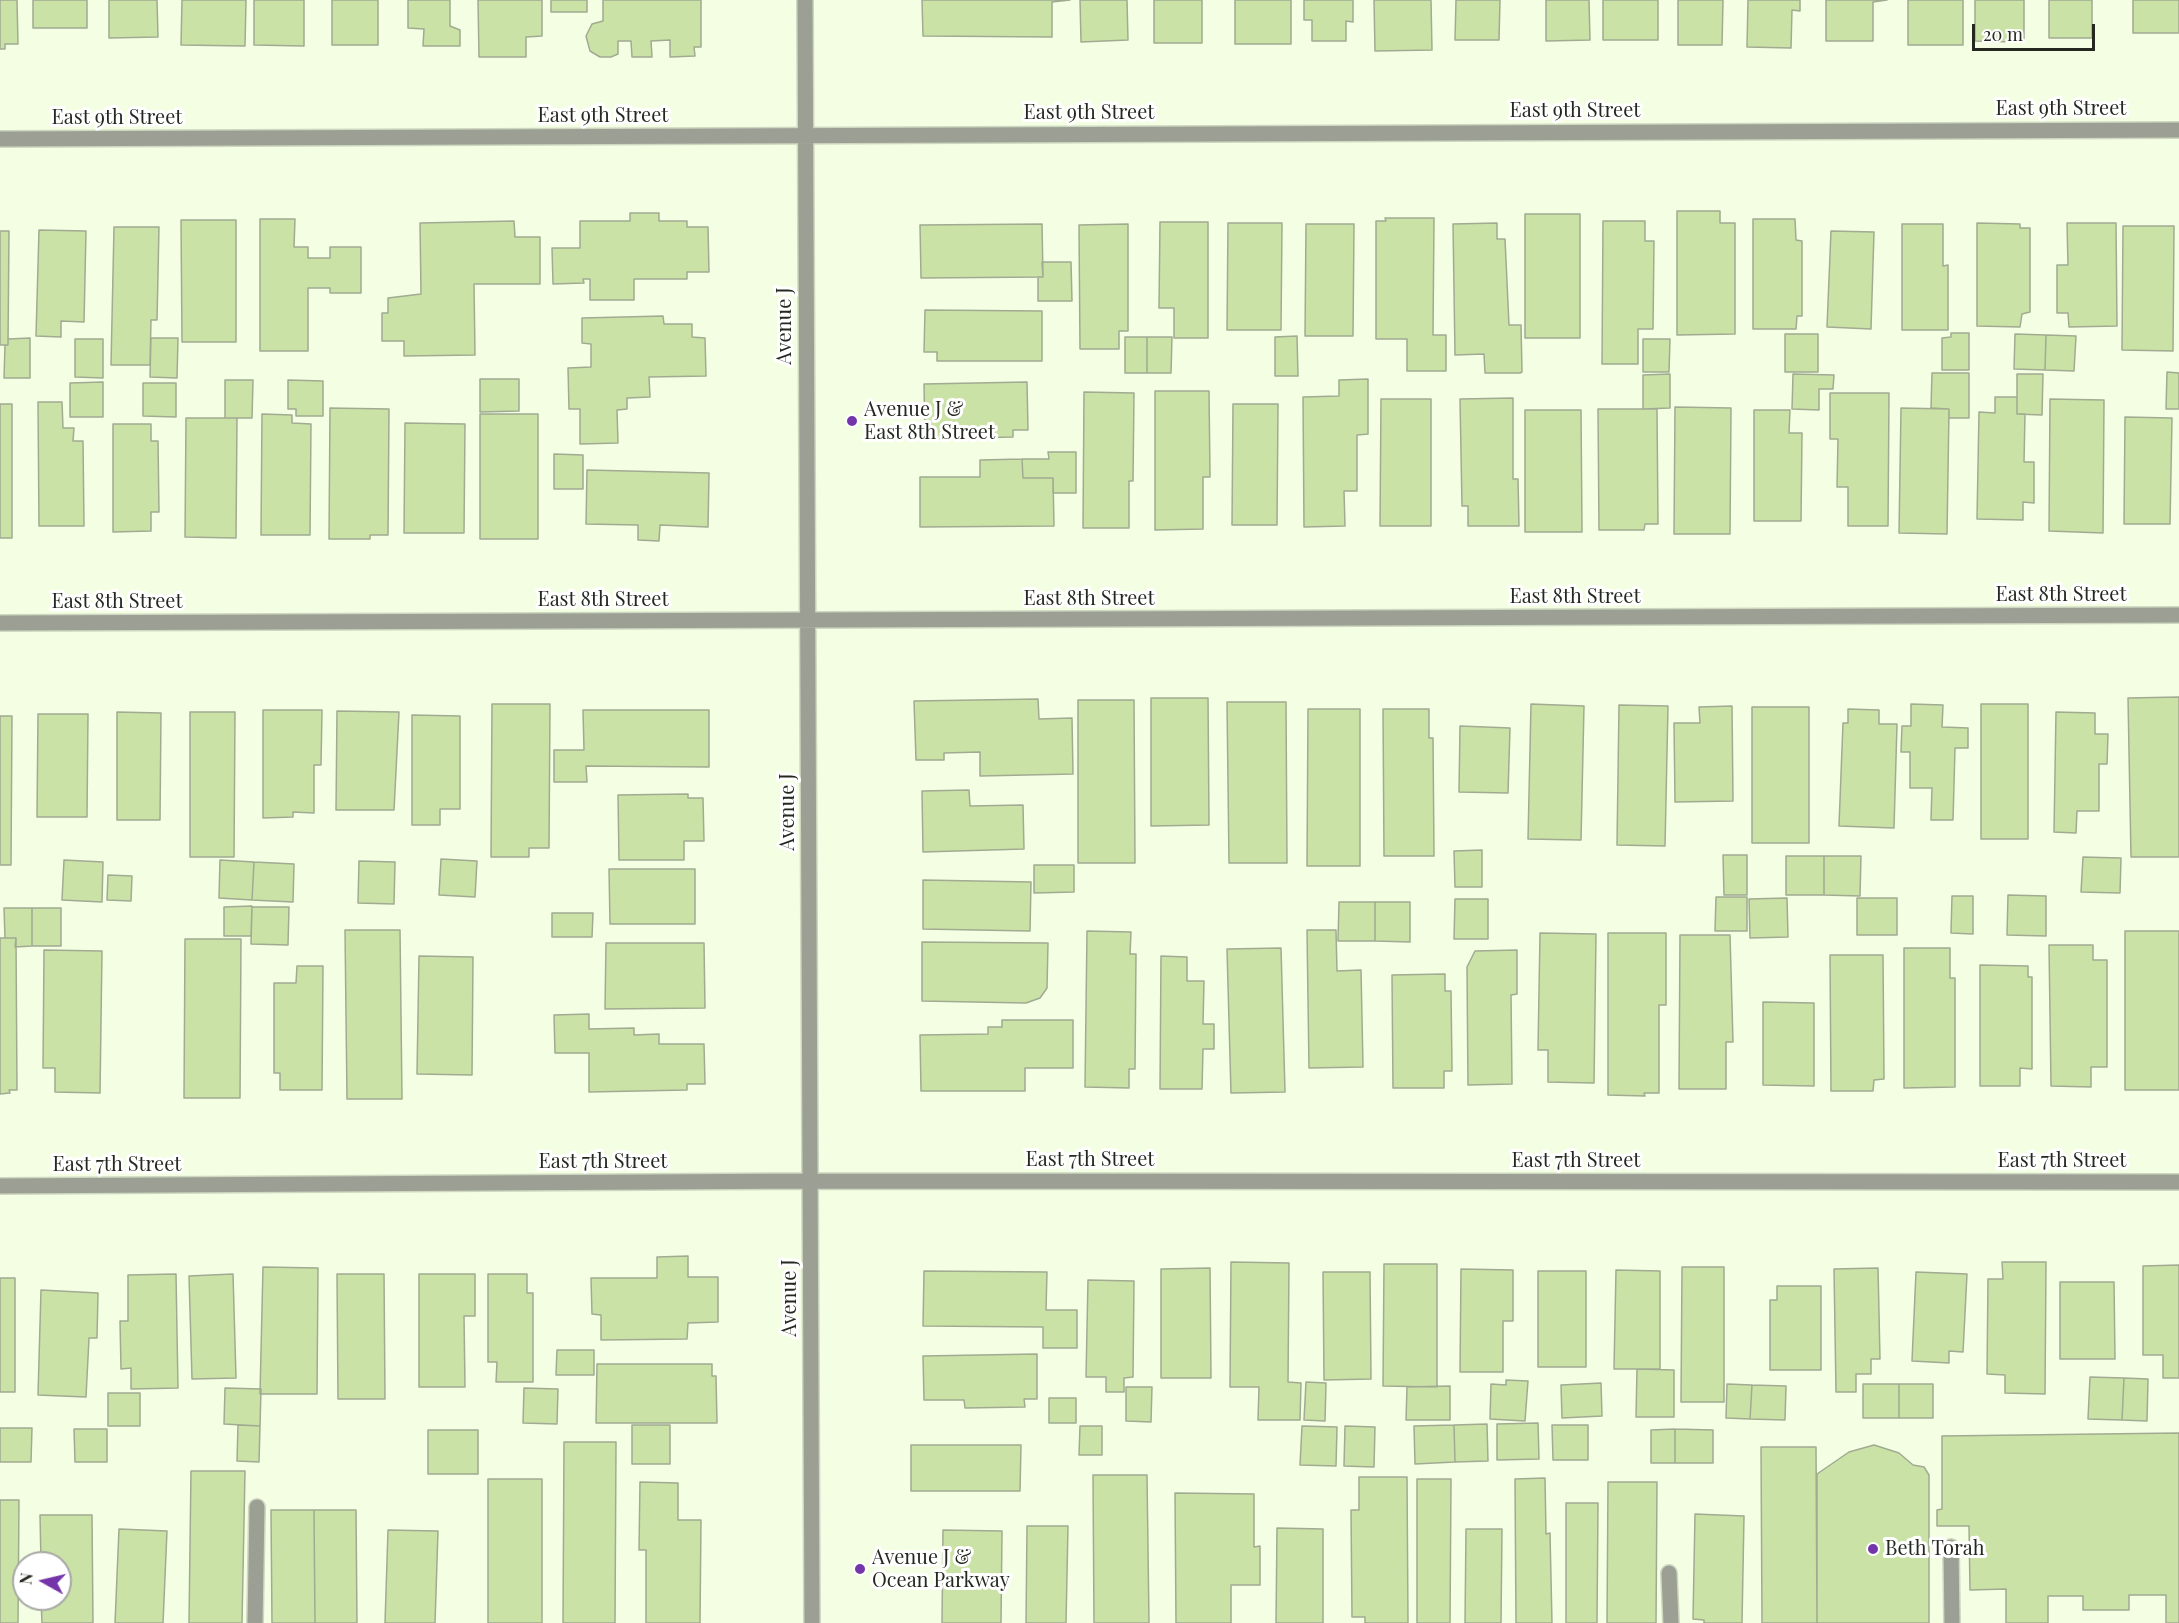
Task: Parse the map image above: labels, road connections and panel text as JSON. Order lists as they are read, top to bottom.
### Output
{
  "streets": {
    "street": [
      "East 9th Street",
      "Avenue J",
      "East 8th Street",
      "East 7th Street"
    ]
  },
  "crossings": [
    ["East 9th Street", "Avenue J"],
    ["Avenue J", "East 8th Street"],
    ["Avenue J", "East 7th Street"]
  ],
  "places": ["Avenue J & East 8th Street", "Beth Torah", "Avenue J & Ocean Parkway"],
  "scale_bar": "20 m",
  "north": "left"
}
